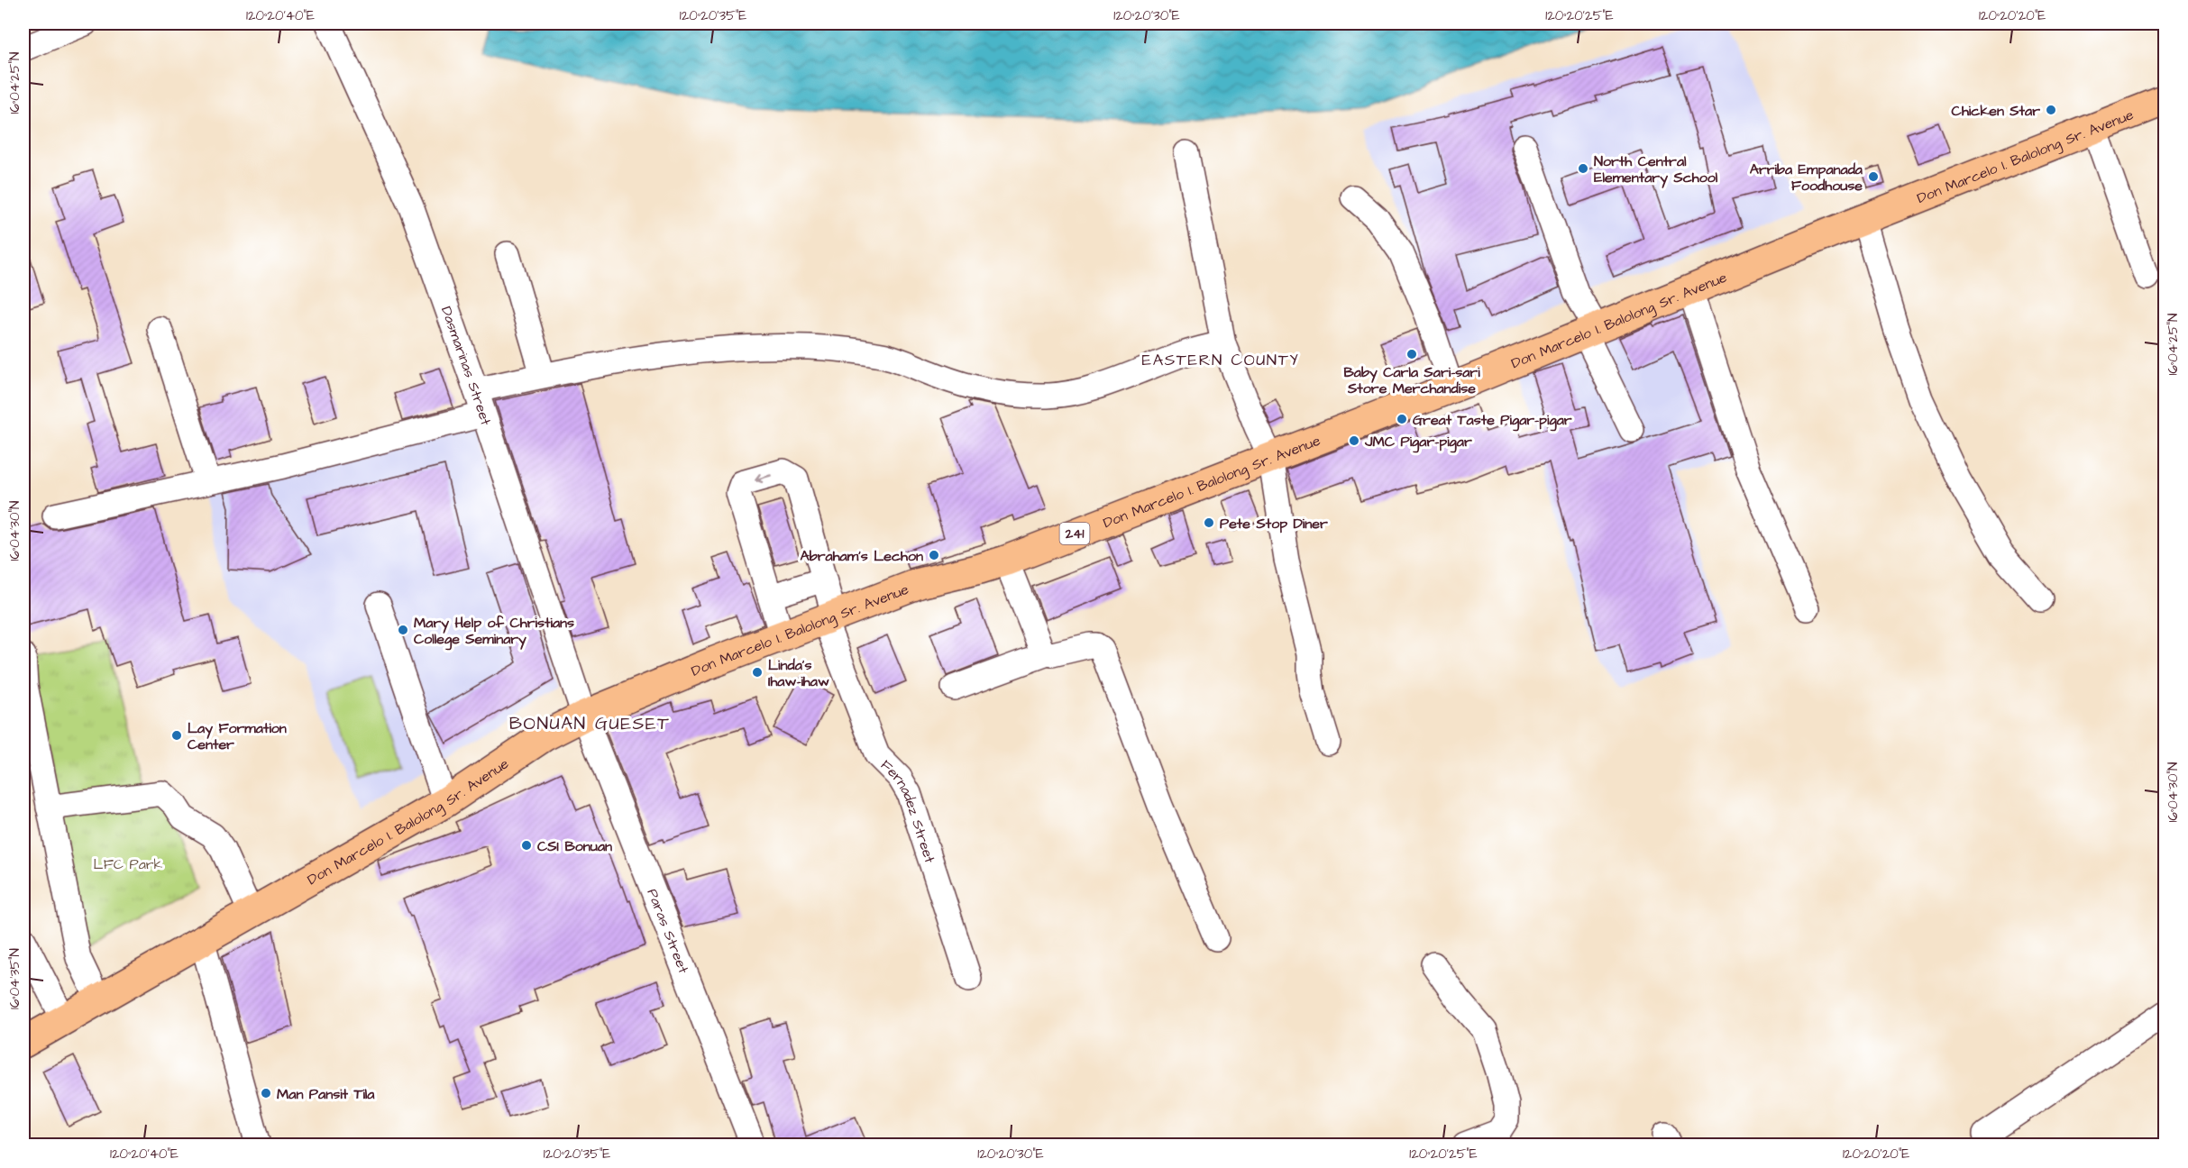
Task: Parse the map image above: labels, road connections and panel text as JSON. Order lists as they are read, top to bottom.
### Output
{
  "streets": {
    "main road": ["Don Marcelo I. Balolong Sr. Avenue", "241"],
    "street": ["Dasmarinas Street", "Fernadez Street", "Paras Street"]
  },
  "crossings": [
    ["Don Marcelo I. Balolong Sr. Avenue", "Dasmarinas Street"],
    ["Don Marcelo I. Balolong Sr. Avenue", "Fernadez Street"],
    ["Don Marcelo I. Balolong Sr. Avenue", "Paras Street"],
    ["Dasmarinas Street", "Paras Street"]
  ],
  "districts": ["EASTERN COUNTY", "BONUAN GUESET"],
  "parks": ["LFC Park"],
  "places": [
    "Chicken Star",
    "North Central Elementary School",
    "Arriba Empanada Foodhouse",
    "Baby Carla Sari-sari Store Merchandise",
    "Great Taste Pigar-pigar",
    "JMC Pigar-pigar",
    "Pete Stop Diner",
    "Abraham's Lechon",
    "Mary Help of Christians College Seminary",
    "Linda's Ihaw-ihaw",
    "Lay Formation Center",
    "CSI Bonuan",
    "Man Pansit Tila"
  ],
  "coordinates": [
    "120°20'40\"E",
    "120°20'35\"E",
    "120°20'30\"E",
    "120°20'25\"E",
    "120°20'20\"E",
    "16°04'25\"N",
    "16°04'30\"N",
    "16°04'35\"N"
  ]
}
